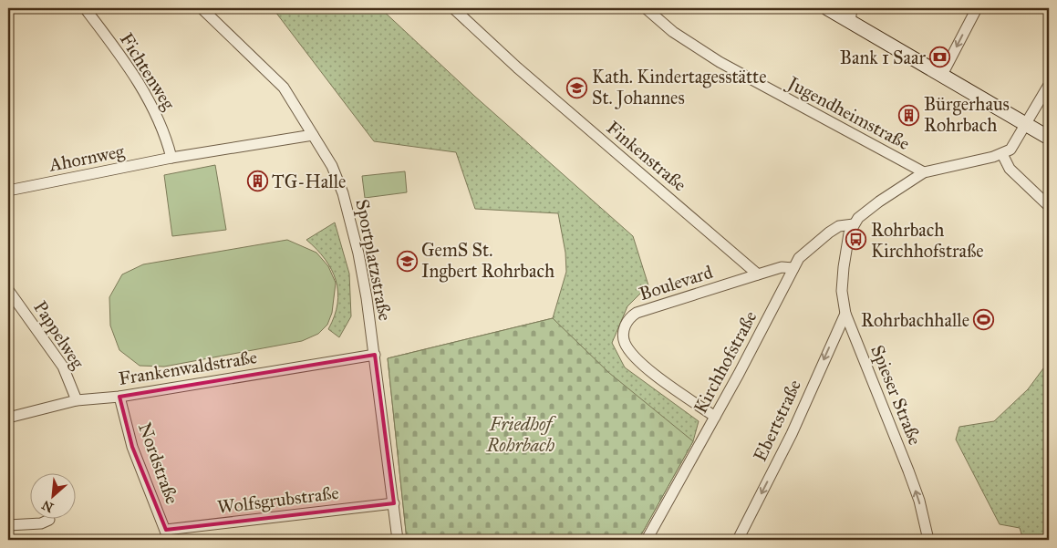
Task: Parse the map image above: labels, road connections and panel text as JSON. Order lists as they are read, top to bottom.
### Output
{
  "streets": {
    "street": [
      "Fichtenweg",
      "Jugendheimstraße",
      "Finkenstraße",
      "Ahornweg",
      "Sportplatzstraße",
      "Boulevard",
      "Pappelweg",
      "Kirchhofstraße",
      "Frankenwaldstraße",
      "Spieser Straße",
      "Ebertstraße",
      "Nordstraße",
      "Wolfsgrubstraße"
    ]
  },
  "crossings": [
    ["Fichtenweg", "Ahornweg"],
    ["Finkenstraße", "Boulevard"],
    ["Sportplatzstraße", "Frankenwaldstraße"],
    ["Sportplatzstraße", "Wolfsgrubstraße"],
    ["Boulevard", "Kirchhofstraße"],
    ["Pappelweg", "Frankenwaldstraße"],
    ["Kirchhofstraße", "Spieser Straße"],
    ["Frankenwaldstraße", "Nordstraße"],
    ["Spieser Straße", "Ebertstraße"],
    ["Nordstraße", "Wolfsgrubstraße"]
  ],
  "one_way": ["Spieser Straße", "Ebertstraße"],
  "parks": ["Friedhof Rohrbach"],
  "places": {
    "bank": ["Bank 1 Saar"],
    "school or university": ["Kath. Kindertagesstätte St. Johannes", "GemS St. Ingbert Rohrbach"],
    "building": ["Bürgerhaus Rohrbach", "TG-Halle"],
    "bus stop": ["Rohrbach Kirchhofstraße"],
    "sports": ["Rohrbachhalle"]
  },
  "north": "bottom left"
}
